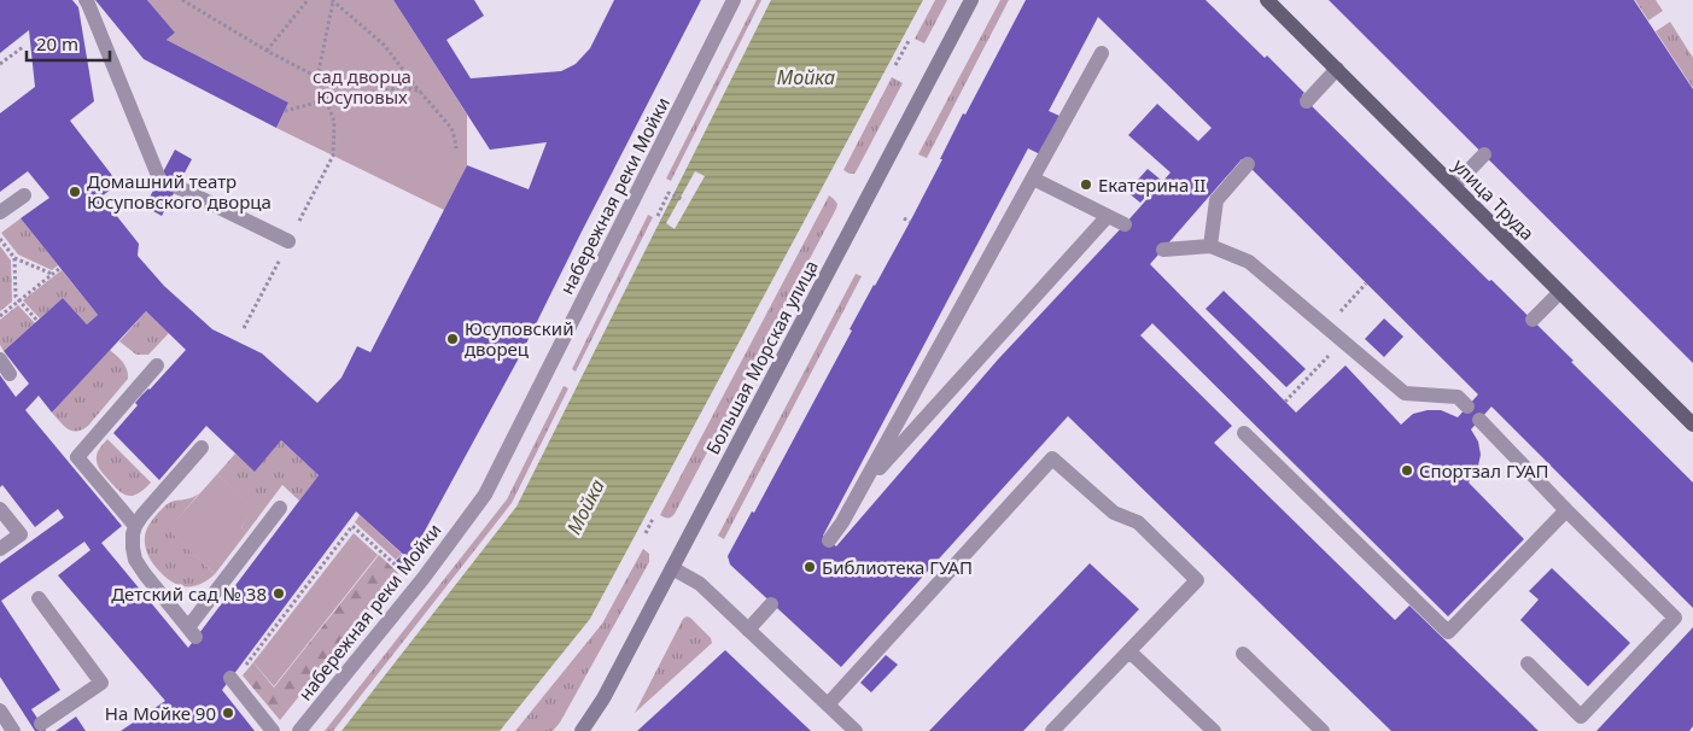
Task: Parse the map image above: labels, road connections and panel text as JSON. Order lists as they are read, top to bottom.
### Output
{
  "streets": {
    "main road": ["улица Труда"],
    "street": ["набережная реки Мойки", "Большая Морская улица"]
  },
  "water": ["Мойка"],
  "parks": ["сад дворца Юсуповых"],
  "places": [
    "Екатерина II",
    "Домашний театр Юсуповского дворца",
    "Юсуповский дворец",
    "Спортзал ГУАП",
    "Библиотека ГУАП",
    "Детский сад № 38",
    "На Мойке 90"
  ],
  "scale_bar": "20 m"
}
